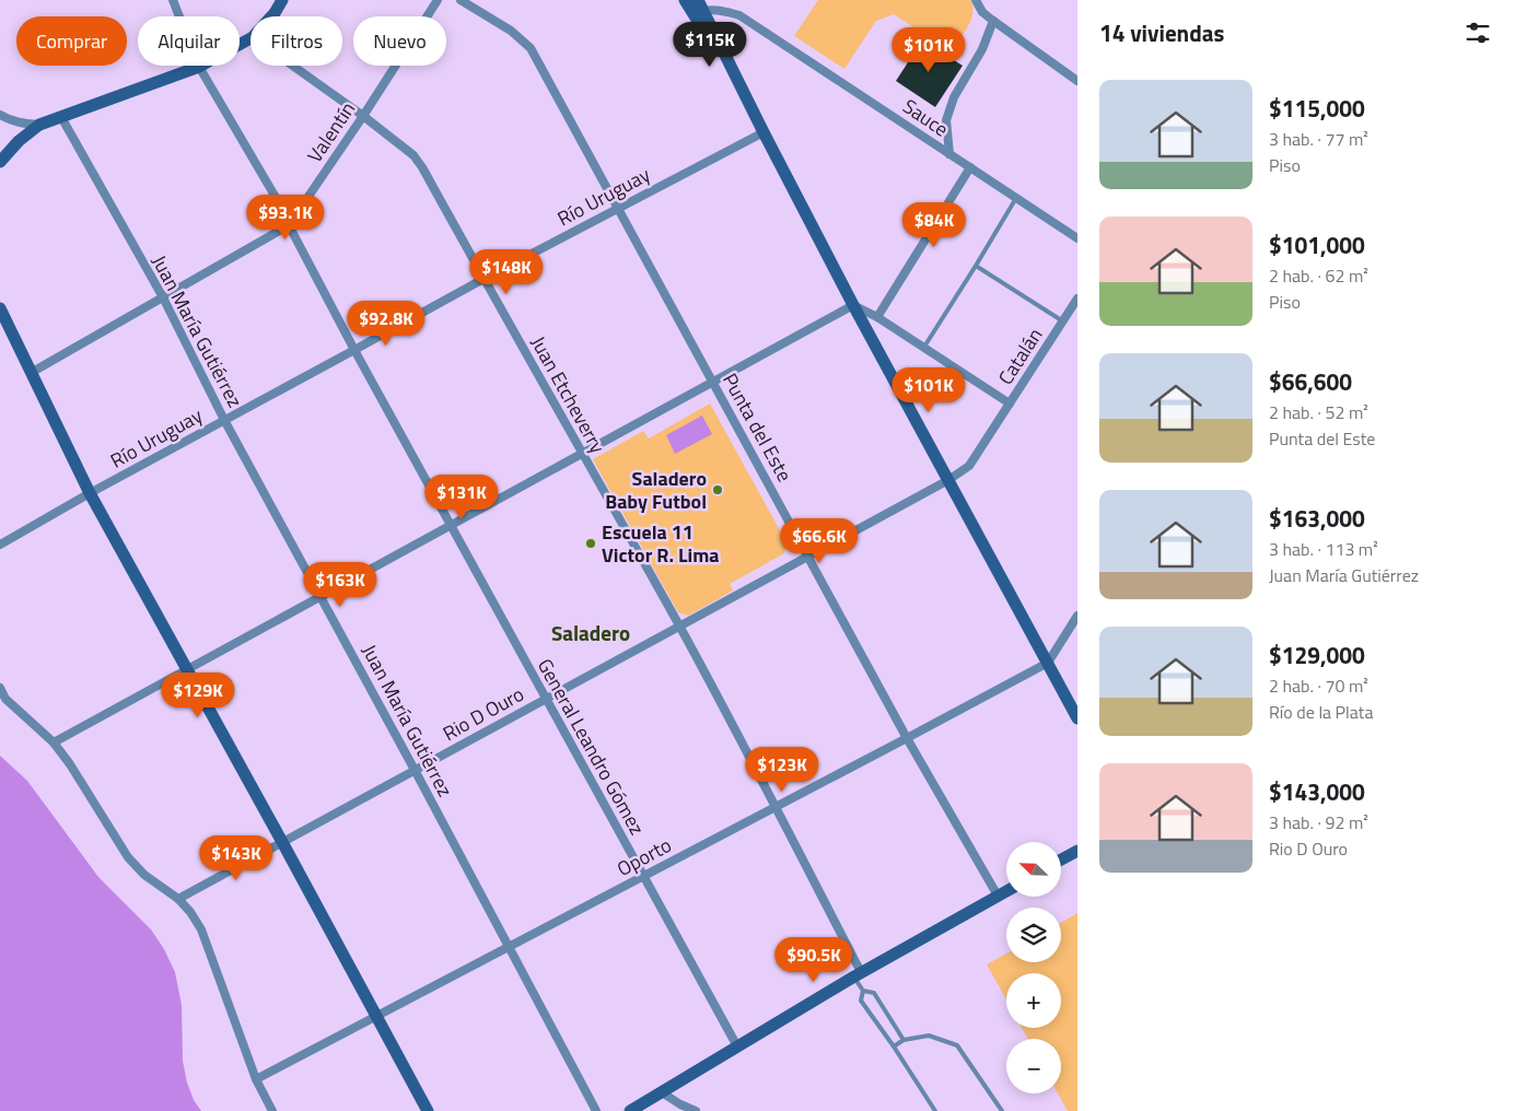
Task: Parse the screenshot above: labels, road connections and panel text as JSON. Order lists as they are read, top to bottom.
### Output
{
  "streets": {
    "street": [
      "Sauce",
      "Valentín",
      "Río Uruguay",
      "Juan María Gutiérrez",
      "Catalán",
      "Juan Etcheverry",
      "Punta del Este",
      "Rio D Ouro",
      "General Leandro Gómez",
      "Oporto"
    ]
  },
  "crossings": [
    ["Valentín", "Juan María Gutiérrez"],
    ["Valentín", "Juan Etcheverry"],
    ["Valentín", "General Leandro Gómez"],
    ["Río Uruguay", "Juan María Gutiérrez"],
    ["Río Uruguay", "Juan Etcheverry"],
    ["Río Uruguay", "Punta del Este"],
    ["Río Uruguay", "General Leandro Gómez"],
    ["Juan María Gutiérrez", "Rio D Ouro"],
    ["Juan María Gutiérrez", "Oporto"],
    ["Catalán", "Rio D Ouro"],
    ["Juan Etcheverry", "Rio D Ouro"],
    ["Juan Etcheverry", "Oporto"],
    ["Punta del Este", "Rio D Ouro"],
    ["Punta del Este", "Oporto"],
    ["Rio D Ouro", "General Leandro Gómez"],
    ["General Leandro Gómez", "Oporto"]
  ],
  "districts": ["Saladero"],
  "places": ["Saladero Baby Futbol", "Escuela 11 Victor R. Lima"],
  "north": "top left",
  "page": {
    "heading": "14 viviendas",
    "chip": [
      "Comprar",
      "Alquilar",
      "Filtros",
      "Nuevo"
    ],
    "price": [
      "$115K",
      "$101K",
      "$93.1K",
      "$84K",
      "$148K",
      "$92.8K",
      "$101K",
      "$131K",
      "$66.6K",
      "$163K",
      "$129K",
      "$123K",
      "$143K",
      "$90.5K"
    ],
    "list": [
      {
        "name": "$115,000",
        "note": "3 hab. · 77 m² · Piso"
      },
      {
        "name": "$101,000",
        "note": "2 hab. · 62 m² · Piso"
      },
      {
        "name": "$66,600",
        "note": "2 hab. · 52 m² · Punta del Este"
      },
      {
        "name": "$163,000",
        "note": "3 hab. · 113 m² · Juan María Gutiérrez"
      },
      {
        "name": "$129,000",
        "note": "2 hab. · 70 m² · Río de la Plata"
      },
      {
        "name": "$143,000",
        "note": "3 hab. · 92 m² · Rio D Ouro"
      }
    ],
    "map_buttons": ["+", "−"]
  }
}
